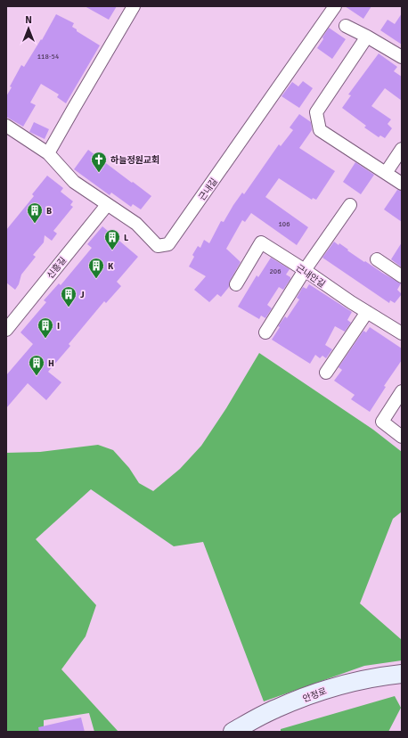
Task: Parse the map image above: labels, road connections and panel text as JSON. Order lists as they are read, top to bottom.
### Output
{
  "streets": {
    "street": [
      "근내길",
      "신흥길",
      "근내안길",
      "안정로"
    ]
  },
  "crossings": [
    ["근내길", "신흥길"]
  ],
  "places": {
    "church": ["하늘정원교회"],
    "building": [
      "B",
      "L",
      "K",
      "J",
      "I",
      "H"
    ]
  },
  "house_numbers": ["118-54", "106", "206"],
  "north": "top"
}
